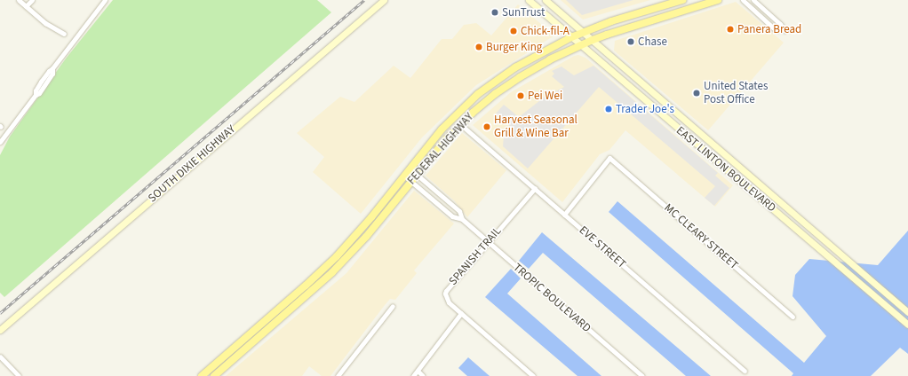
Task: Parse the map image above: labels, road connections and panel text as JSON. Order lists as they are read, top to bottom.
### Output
{
  "streets": {
    "main road": ["FEDERAL HIGHWAY", "SOUTH DIXIE HIGHWAY", "EAST LINTON BOULEVARD"],
    "street": [
      "MC CLEARY STREET",
      "EVE STREET",
      "SPANISH TRAIL",
      "TROPIC BOULEVARD"
    ]
  },
  "crossings": [
    ["FEDERAL HIGHWAY", "EAST LINTON BOULEVARD"],
    ["FEDERAL HIGHWAY", "EVE STREET"],
    ["FEDERAL HIGHWAY", "TROPIC BOULEVARD"],
    ["MC CLEARY STREET", "EVE STREET"],
    ["EVE STREET", "SPANISH TRAIL"],
    ["SPANISH TRAIL", "TROPIC BOULEVARD"]
  ],
  "places": [
    "SunTrust",
    "Panera Bread",
    "Chick-fil-A",
    "Chase",
    "Burger King",
    "United States Post Office",
    "Pei Wei",
    "Trader Joe's",
    "Harvest Seasonal Grill & Wine Bar"
  ]
}
